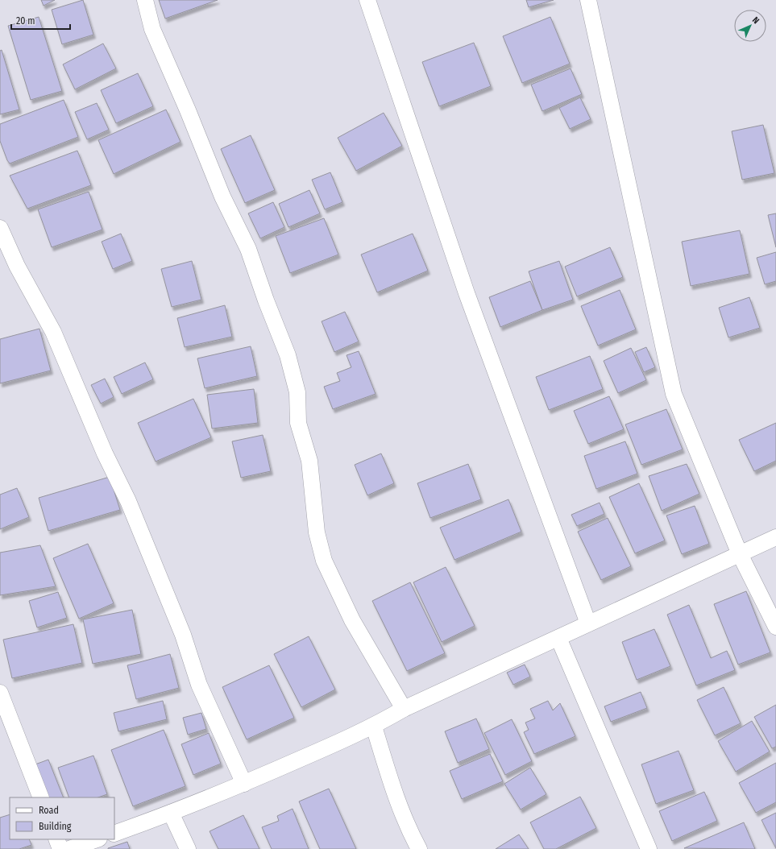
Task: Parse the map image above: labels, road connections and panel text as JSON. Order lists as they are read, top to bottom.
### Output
{
  "legend": ["Road", "Building"],
  "scale_bar": "20 m",
  "north": "top right"
}
